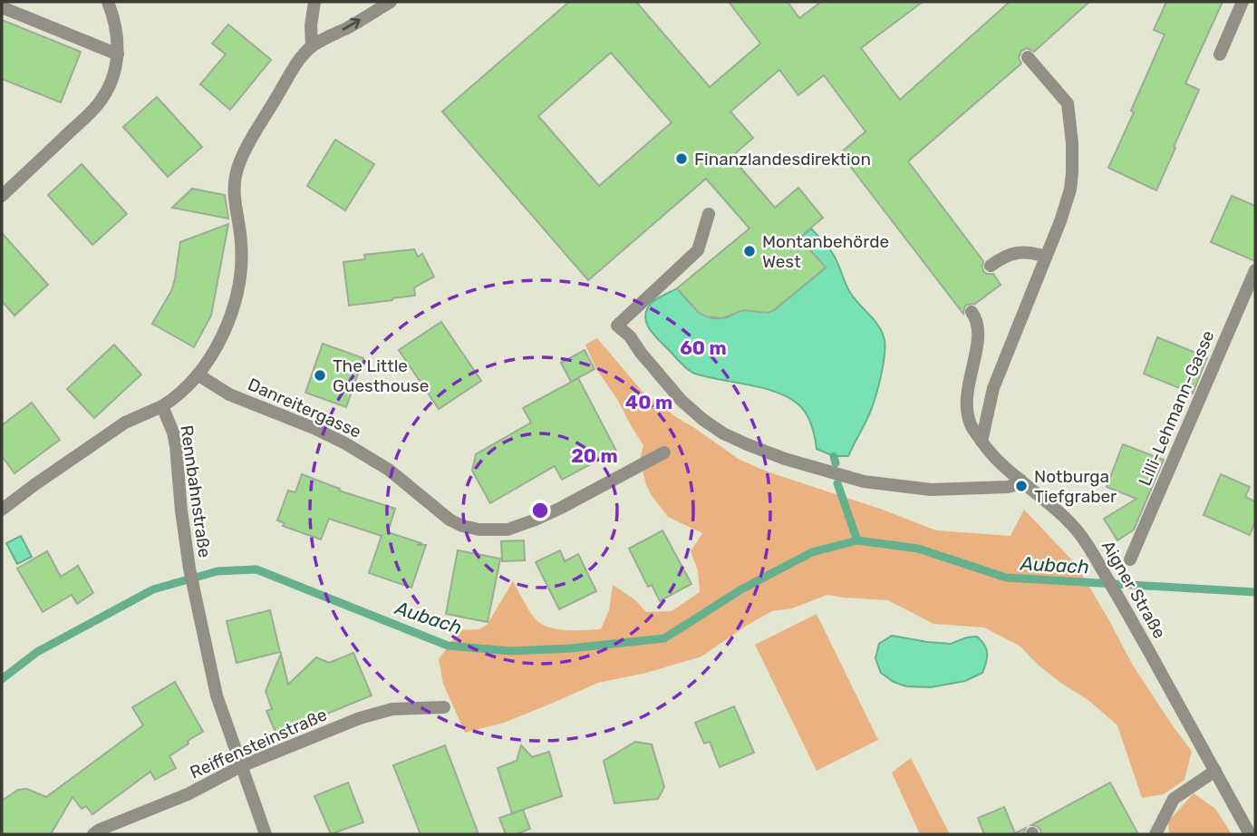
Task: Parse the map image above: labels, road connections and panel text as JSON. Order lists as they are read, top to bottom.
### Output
{
  "streets": {
    "street": [
      "Danreitergasse",
      "Lilli-Lehmann-Gasse",
      "Rennbahnstraße",
      "Aigner Straße",
      "Reiffensteinstraße"
    ]
  },
  "crossings": [
    ["Danreitergasse", "Rennbahnstraße"],
    ["Rennbahnstraße", "Reiffensteinstraße"]
  ],
  "water": ["Aubach"],
  "places": [
    "Finanzlandesdirektion",
    "Montanbehörde West",
    "The Little Guesthouse",
    "Notburga Tiefgraber"
  ],
  "rings": ["60 m", "40 m", "20 m"]
}
